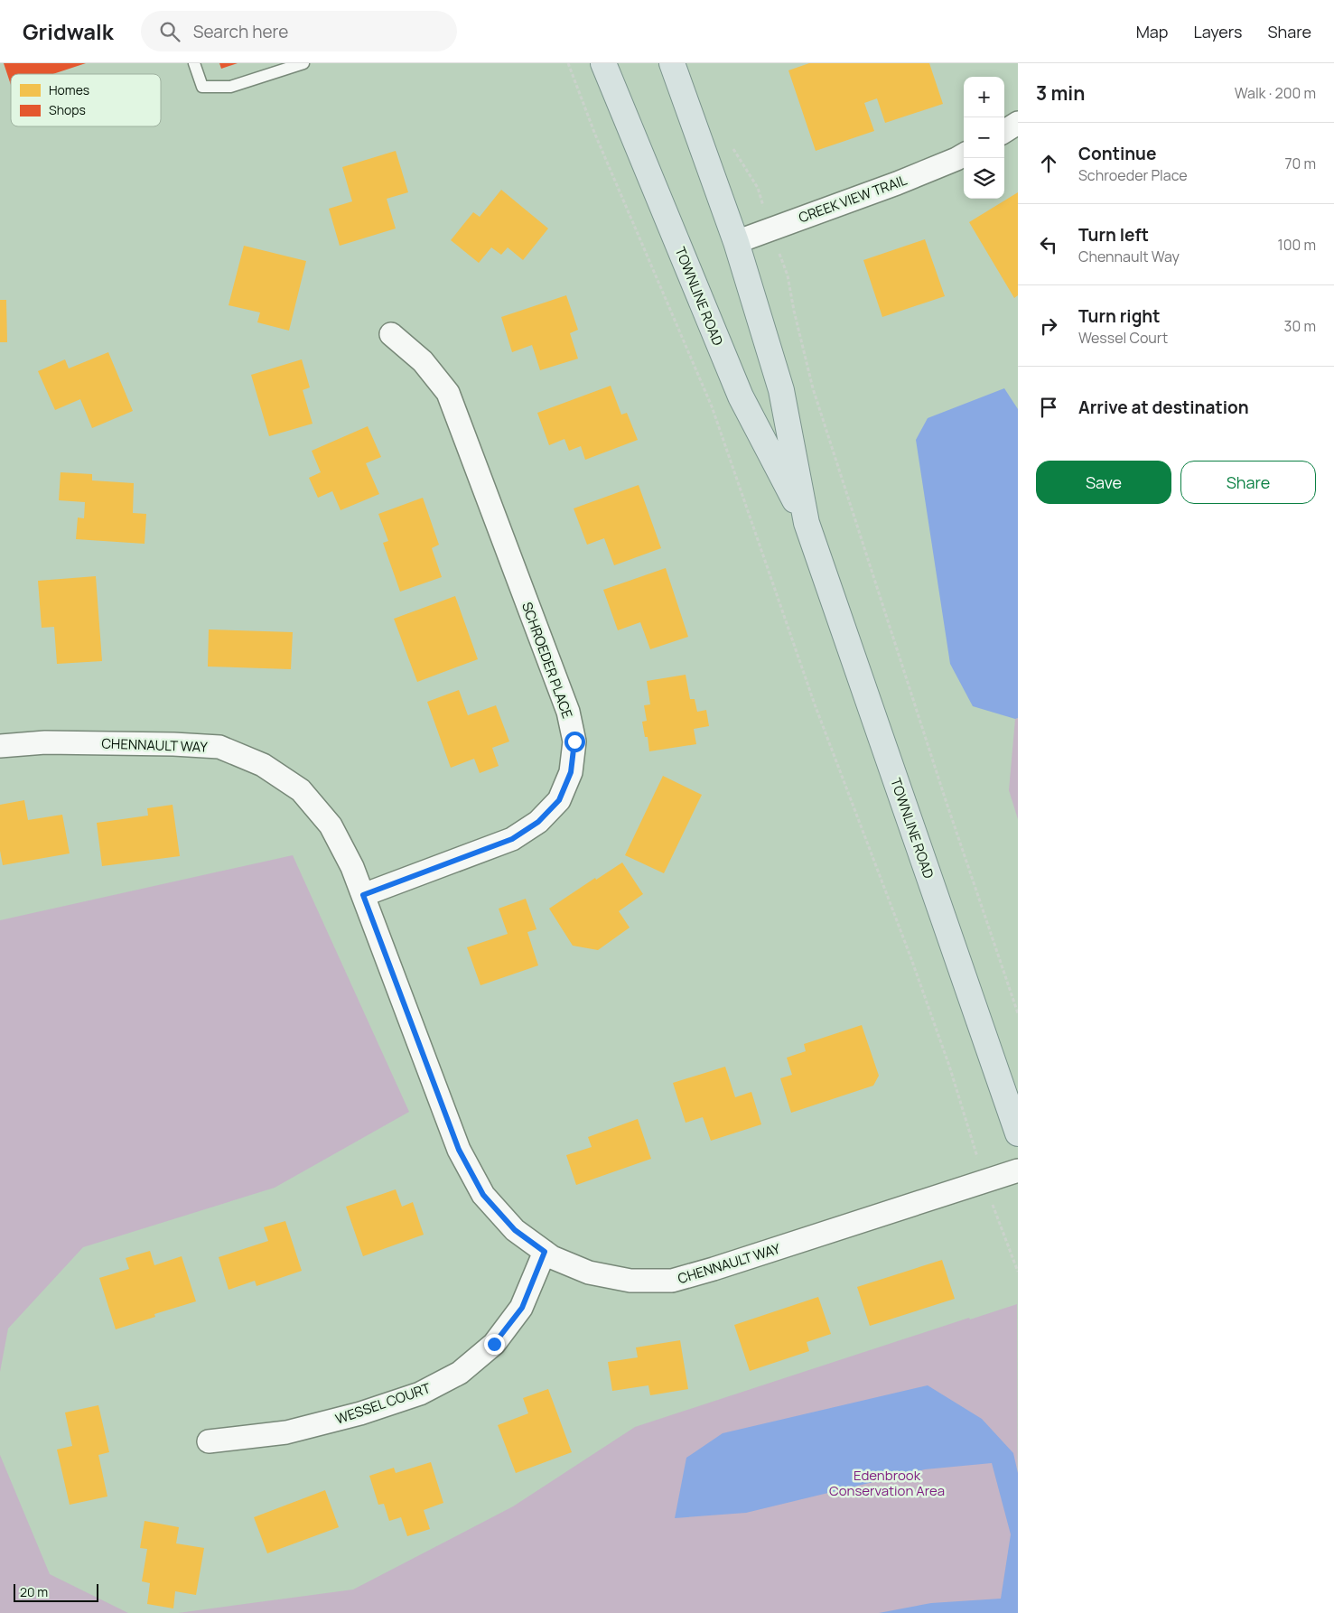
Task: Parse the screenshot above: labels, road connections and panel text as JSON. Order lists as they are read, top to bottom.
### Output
{
  "streets": {
    "main road": ["TOWNLINE ROAD"],
    "street": [
      "CREEK VIEW TRAIL",
      "SCHROEDER PLACE",
      "CHENNAULT WAY",
      "WESSEL COURT"
    ]
  },
  "crossings": [
    ["CREEK VIEW TRAIL", "TOWNLINE ROAD"],
    ["SCHROEDER PLACE", "CHENNAULT WAY"],
    ["CHENNAULT WAY", "WESSEL COURT"]
  ],
  "parks": ["Edenbrook Conservation Area"],
  "legend": ["Homes", "Shops"],
  "scale_bar": "20 m",
  "page": {
    "header": "Gridwalk",
    "search": "Search here",
    "nav": ["Map", "Layers", "Share"],
    "heading": ["3 min", "Walk · 200 m"],
    "map_buttons": ["+", "−"],
    "list": [
      ["Continue", "Schroeder Place", "70 m"],
      ["Turn left", "Chennault Way", "100 m"],
      ["Turn right", "Wessel Court", "30 m"],
      "Arrive at destination"
    ],
    "buttons": ["Save", "Share"],
    "scale": "20 m"
  }
}
